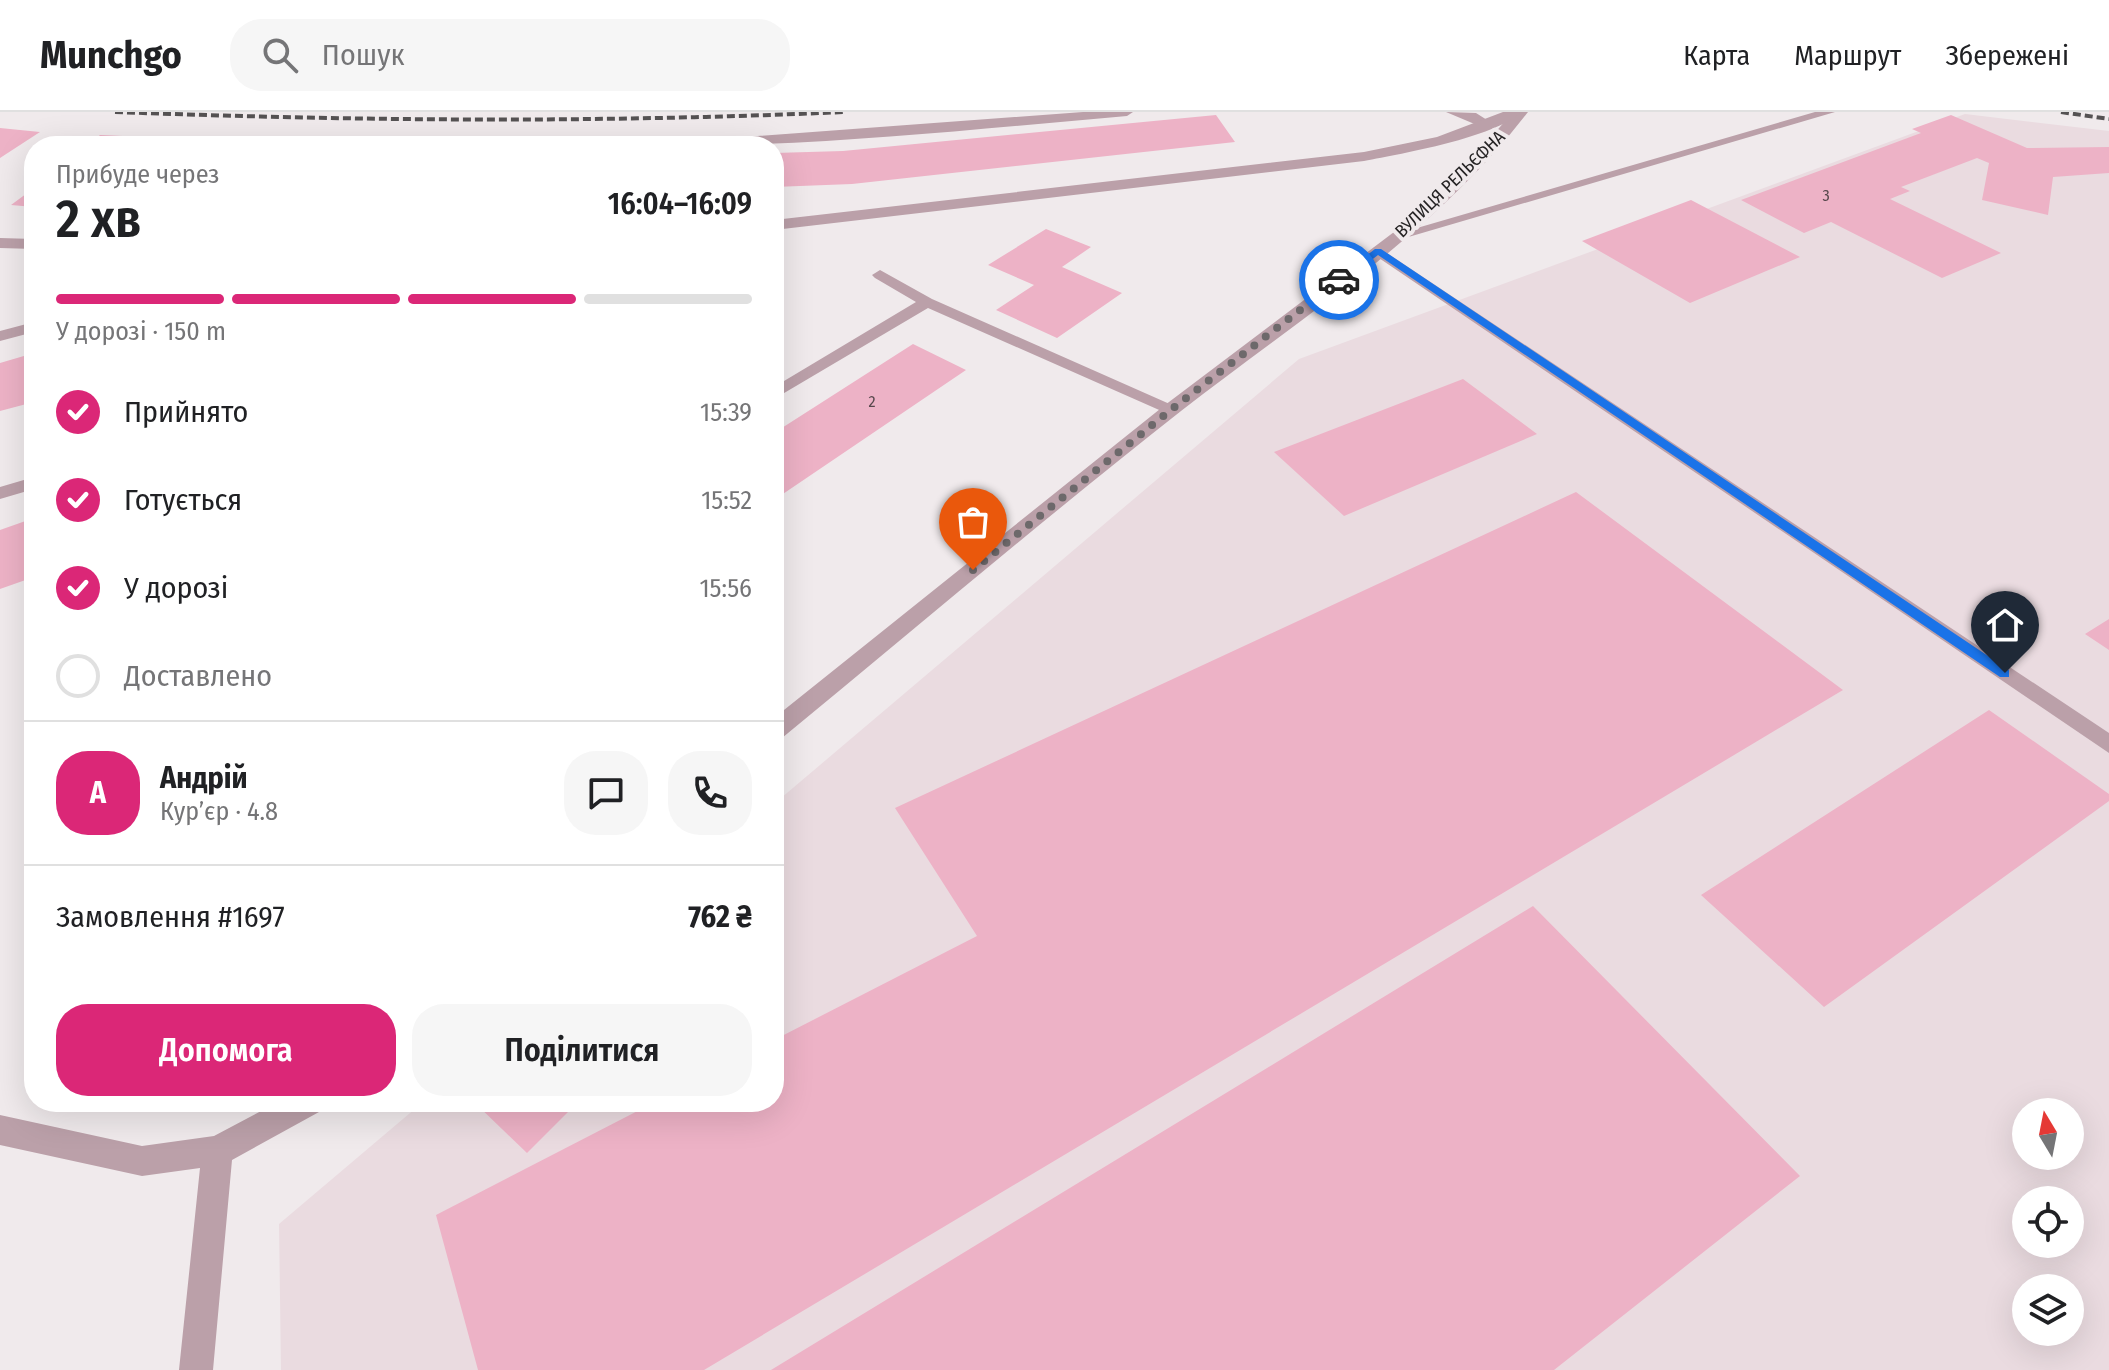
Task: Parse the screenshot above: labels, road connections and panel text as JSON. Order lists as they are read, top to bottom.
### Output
{
  "streets": {
    "street": ["ВУЛИЦЯ РЕЛЬЄФНА"]
  },
  "house_numbers": ["3", "2"],
  "north": "top",
  "page": {
    "header": "Munchgo",
    "search": "Пошук",
    "nav": ["Карта", "Маршрут", "Збережені"],
    "heading": ["2 хв", "Прибуде через", "16:04–16:09"],
    "panel": [
      "Андрій",
      "Кур’єр · 4.8",
      "Замовлення #1697",
      "762 ₴"
    ],
    "bar": "У дорозі · 150 m",
    "list": [
      ["Прийнято", "15:39"],
      ["Готується", "15:52"],
      ["У дорозі", "15:56"],
      "Доставлено"
    ],
    "round": "А",
    "buttons": ["Допомога", "Поділитися"]
  }
}
